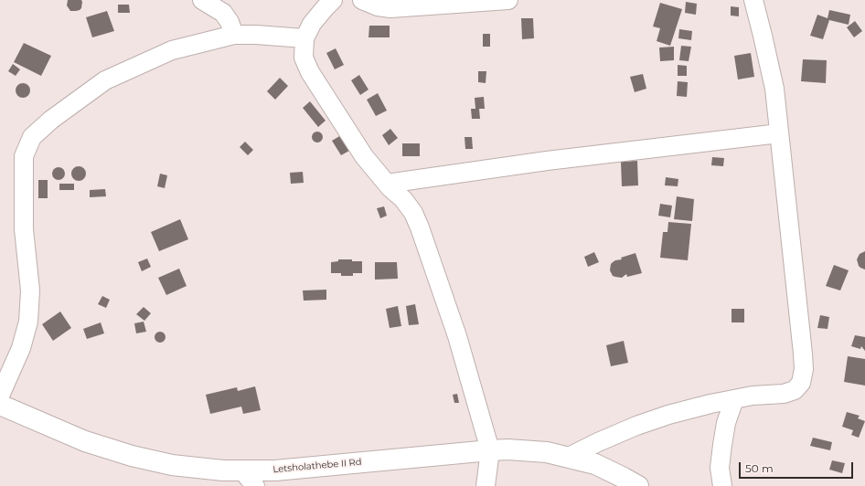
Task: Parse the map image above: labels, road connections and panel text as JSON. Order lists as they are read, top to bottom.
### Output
{
  "streets": {
    "street": ["Letsholathebe II Rd"]
  },
  "scale_bar": "50 m"
}
